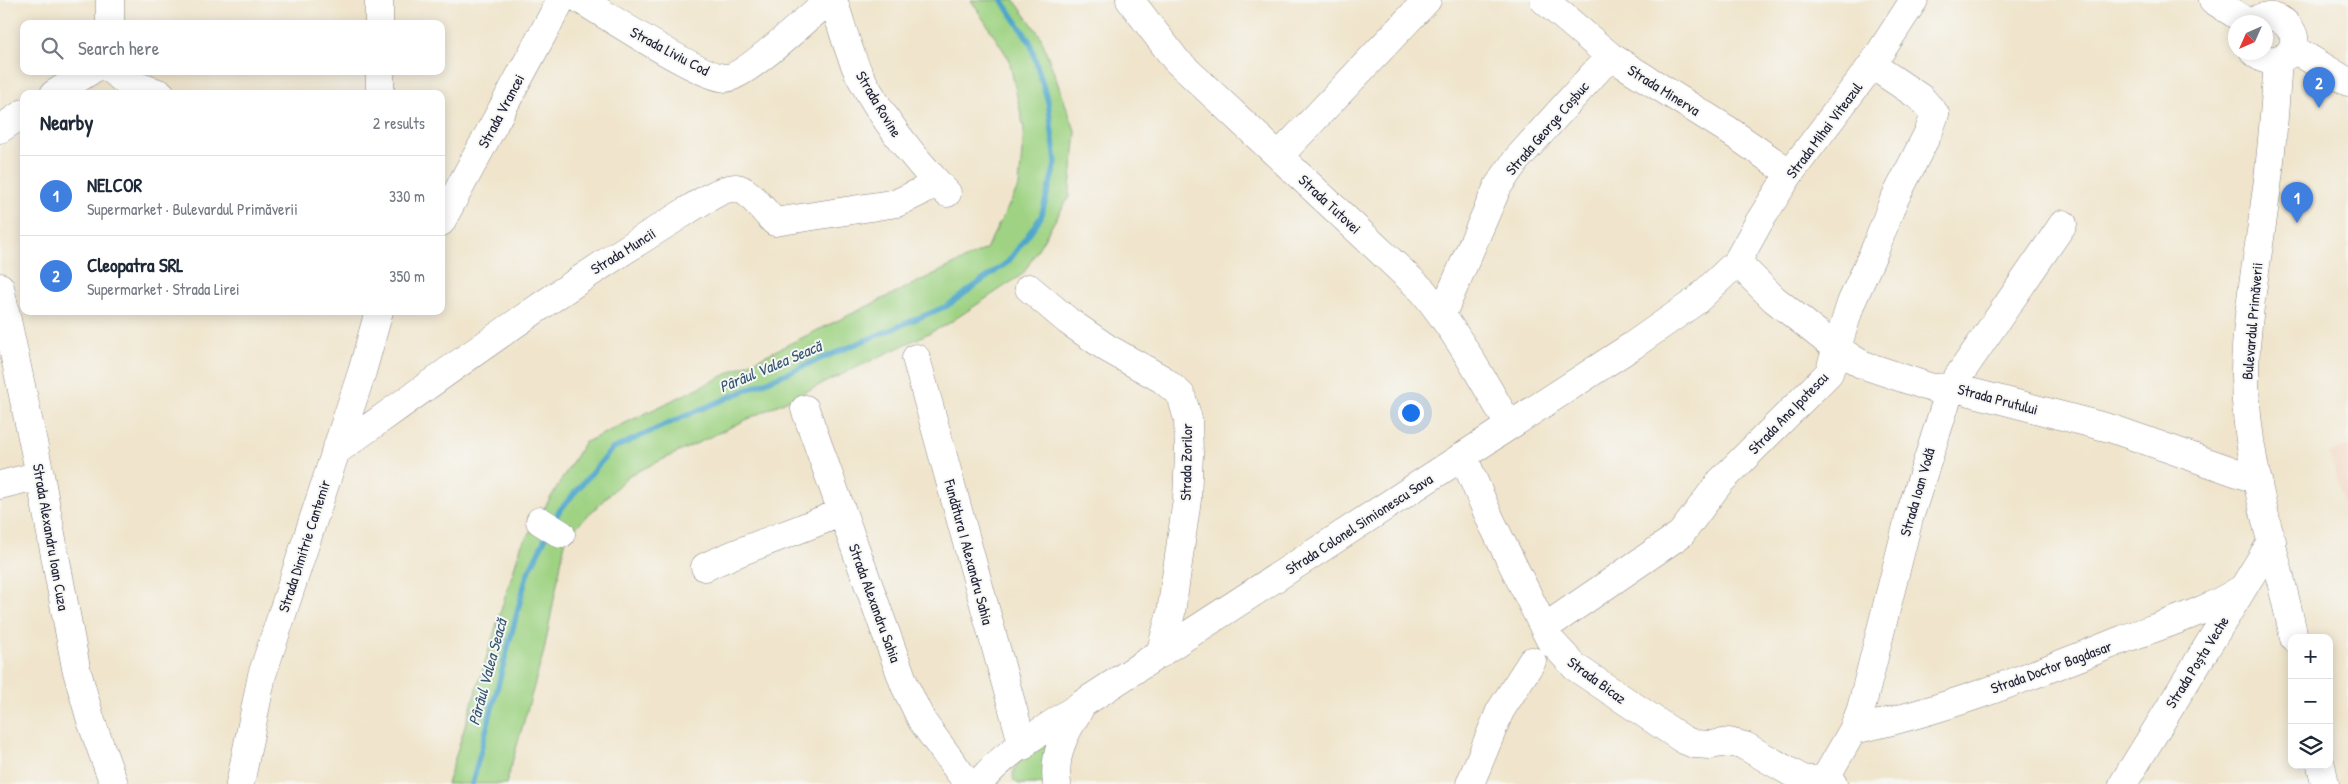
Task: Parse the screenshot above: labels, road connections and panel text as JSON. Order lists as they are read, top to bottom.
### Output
{
  "streets": {
    "street": [
      "Strada Liviu Cod",
      "Strada Minerva",
      "Strada Rovine",
      "Strada Vrancei",
      "Strada George Coșbuc",
      "Strada Mihai Viteazul",
      "Strada Tutovei",
      "Strada Muncii",
      "Bulevardul Primăverii",
      "Strada Prutului",
      "Strada Ana Ipotescu",
      "Strada Zorilor",
      "Strada Ioan Vodă",
      "Strada Colonel Simionescu Sava",
      "Strada Alexandru Ioan Cuza",
      "Strada Dimitrie Cantemir",
      "Fundătura I Alexandru Sahia",
      "Strada Alexandru Sahia",
      "Strada Poșta Veche",
      "Strada Doctor Bagdasar",
      "Strada Bicaz"
    ]
  },
  "crossings": [
    ["Strada Minerva", "Strada George Coșbuc"],
    ["Strada Minerva", "Strada Mihai Viteazul"],
    ["Strada Rovine", "Strada Muncii"],
    ["Strada George Coșbuc", "Strada Tutovei"],
    ["Strada Mihai Viteazul", "Strada Prutului"],
    ["Strada Mihai Viteazul", "Strada Ana Ipotescu"],
    ["Strada Mihai Viteazul", "Strada Colonel Simionescu Sava"],
    ["Strada Tutovei", "Strada Colonel Simionescu Sava"],
    ["Strada Muncii", "Strada Dimitrie Cantemir"],
    ["Bulevardul Primăverii", "Strada Prutului"],
    ["Bulevardul Primăverii", "Strada Poșta Veche"],
    ["Strada Prutului", "Strada Ana Ipotescu"],
    ["Strada Prutului", "Strada Ioan Vodă"],
    ["Strada Prutului", "Strada Colonel Simionescu Sava"],
    ["Strada Ana Ipotescu", "Strada Bicaz"],
    ["Strada Zorilor", "Strada Colonel Simionescu Sava"],
    ["Strada Ioan Vodă", "Strada Doctor Bagdasar"],
    ["Strada Ioan Vodă", "Strada Bicaz"],
    ["Strada Colonel Simionescu Sava", "Fundătura I Alexandru Sahia"],
    ["Strada Colonel Simionescu Sava", "Strada Bicaz"],
    ["Strada Poșta Veche", "Strada Doctor Bagdasar"]
  ],
  "water": ["Pârâul Valea Seacă"],
  "north": "bottom left",
  "page": {
    "search": "Search here",
    "pins": ["2", "1"],
    "heading": ["Nearby", "2 results"],
    "list": [
      {
        "mark": "1",
        "name": "NELCOR",
        "note": "Supermarket · Bulevardul Primăverii",
        "value": "330 m"
      },
      {
        "mark": "2",
        "name": "Cleopatra SRL",
        "note": "Supermarket · Strada Lirei",
        "value": "350 m"
      }
    ],
    "map_buttons": ["+", "−"]
  }
}
